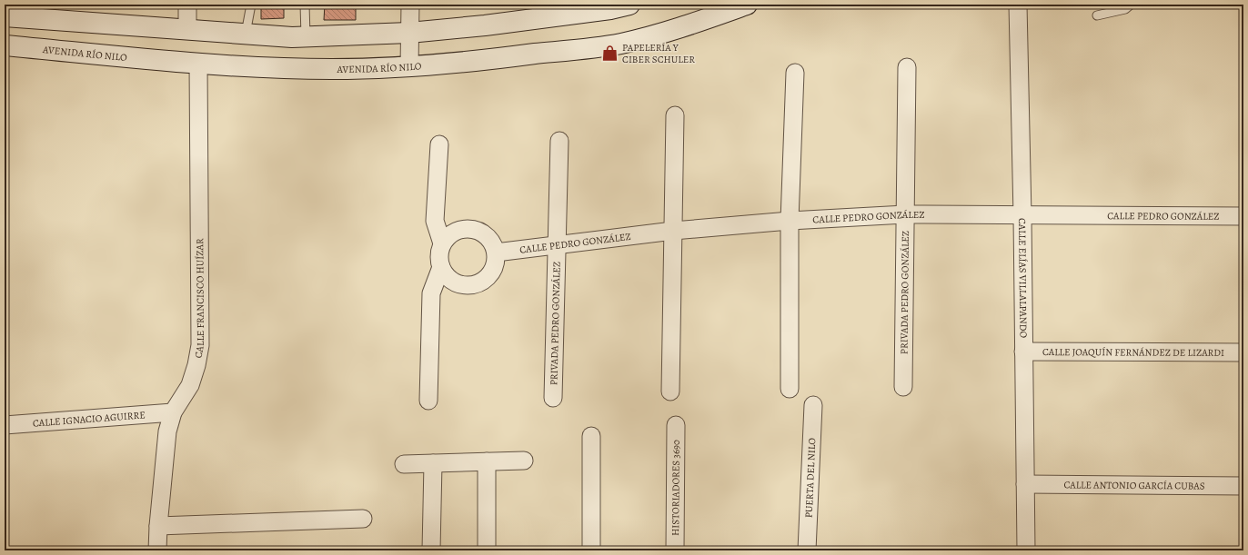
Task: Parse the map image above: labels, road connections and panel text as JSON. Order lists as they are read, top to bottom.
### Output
{
  "streets": {
    "main road": ["AVENIDA RÍO NILO"],
    "street": [
      "CALLE PEDRO GONZÁLEZ",
      "CALLE ELÍAS VILLALPANDO",
      "PRIVADA PEDRO GONZÁLEZ",
      "CALLE FRANCISCO HUÍZAR",
      "CALLE JOAQUÍN FERNÁNDEZ DE LIZARDI",
      "CALLE IGNACIO AGUIRRE",
      "PUERTA DEL NILO",
      "CALLE ANTONIO GARCÍA CUBAS",
      "HISTORIADORES 3690"
    ]
  },
  "crossings": [
    ["AVENIDA RÍO NILO", "CALLE FRANCISCO HUÍZAR"],
    ["CALLE PEDRO GONZÁLEZ", "CALLE ELÍAS VILLALPANDO"],
    ["CALLE PEDRO GONZÁLEZ", "PRIVADA PEDRO GONZÁLEZ"],
    ["CALLE ELÍAS VILLALPANDO", "CALLE JOAQUÍN FERNÁNDEZ DE LIZARDI"],
    ["CALLE ELÍAS VILLALPANDO", "CALLE ANTONIO GARCÍA CUBAS"],
    ["CALLE FRANCISCO HUÍZAR", "CALLE IGNACIO AGUIRRE"]
  ],
  "places": {
    "shop": ["PAPELERÍA Y CIBER SCHULER"]
  }
}
